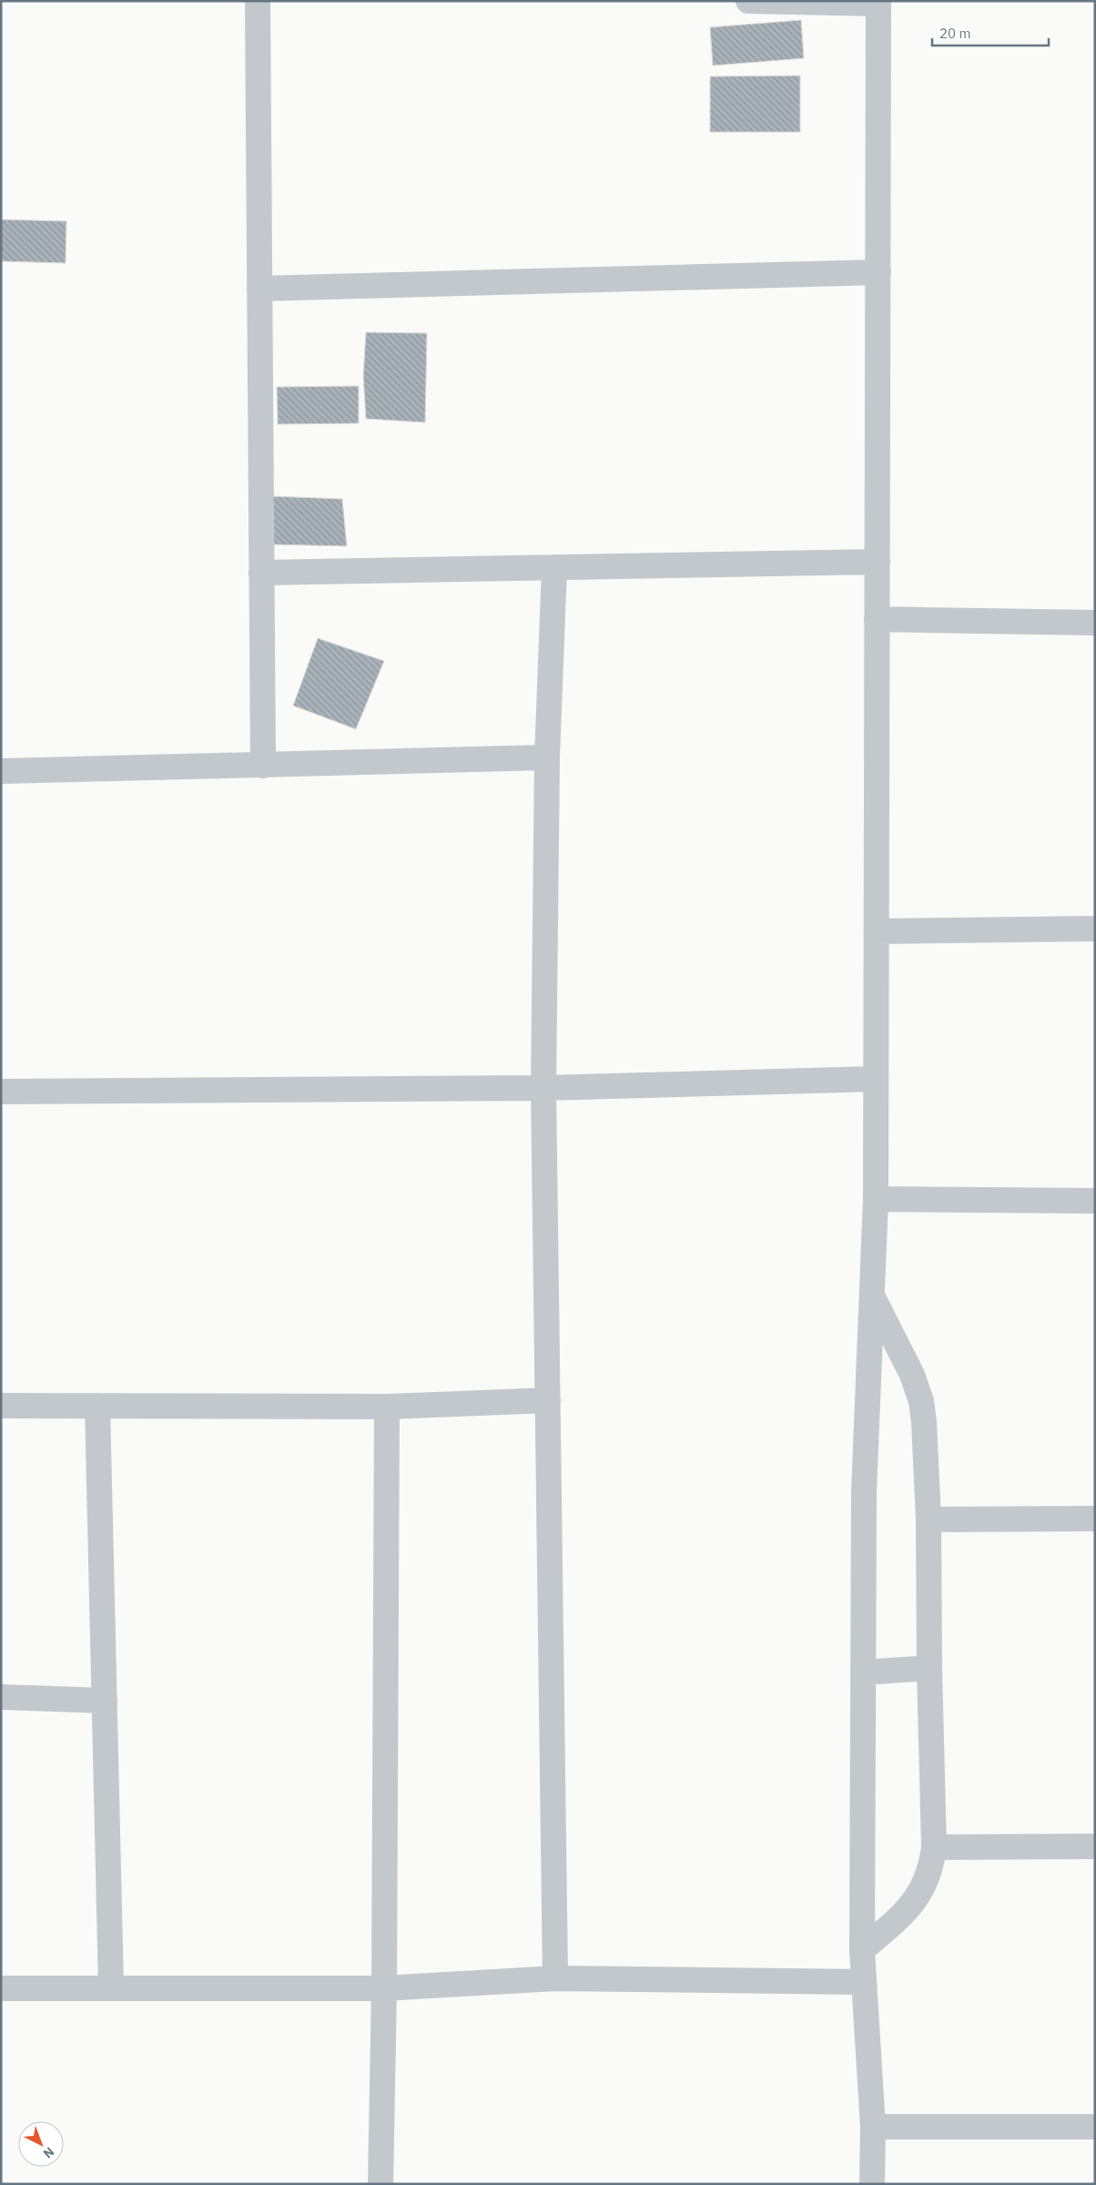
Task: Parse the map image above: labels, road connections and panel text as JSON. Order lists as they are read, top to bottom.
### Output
{
  "scale_bar": "20 m",
  "north": "bottom right"
}
